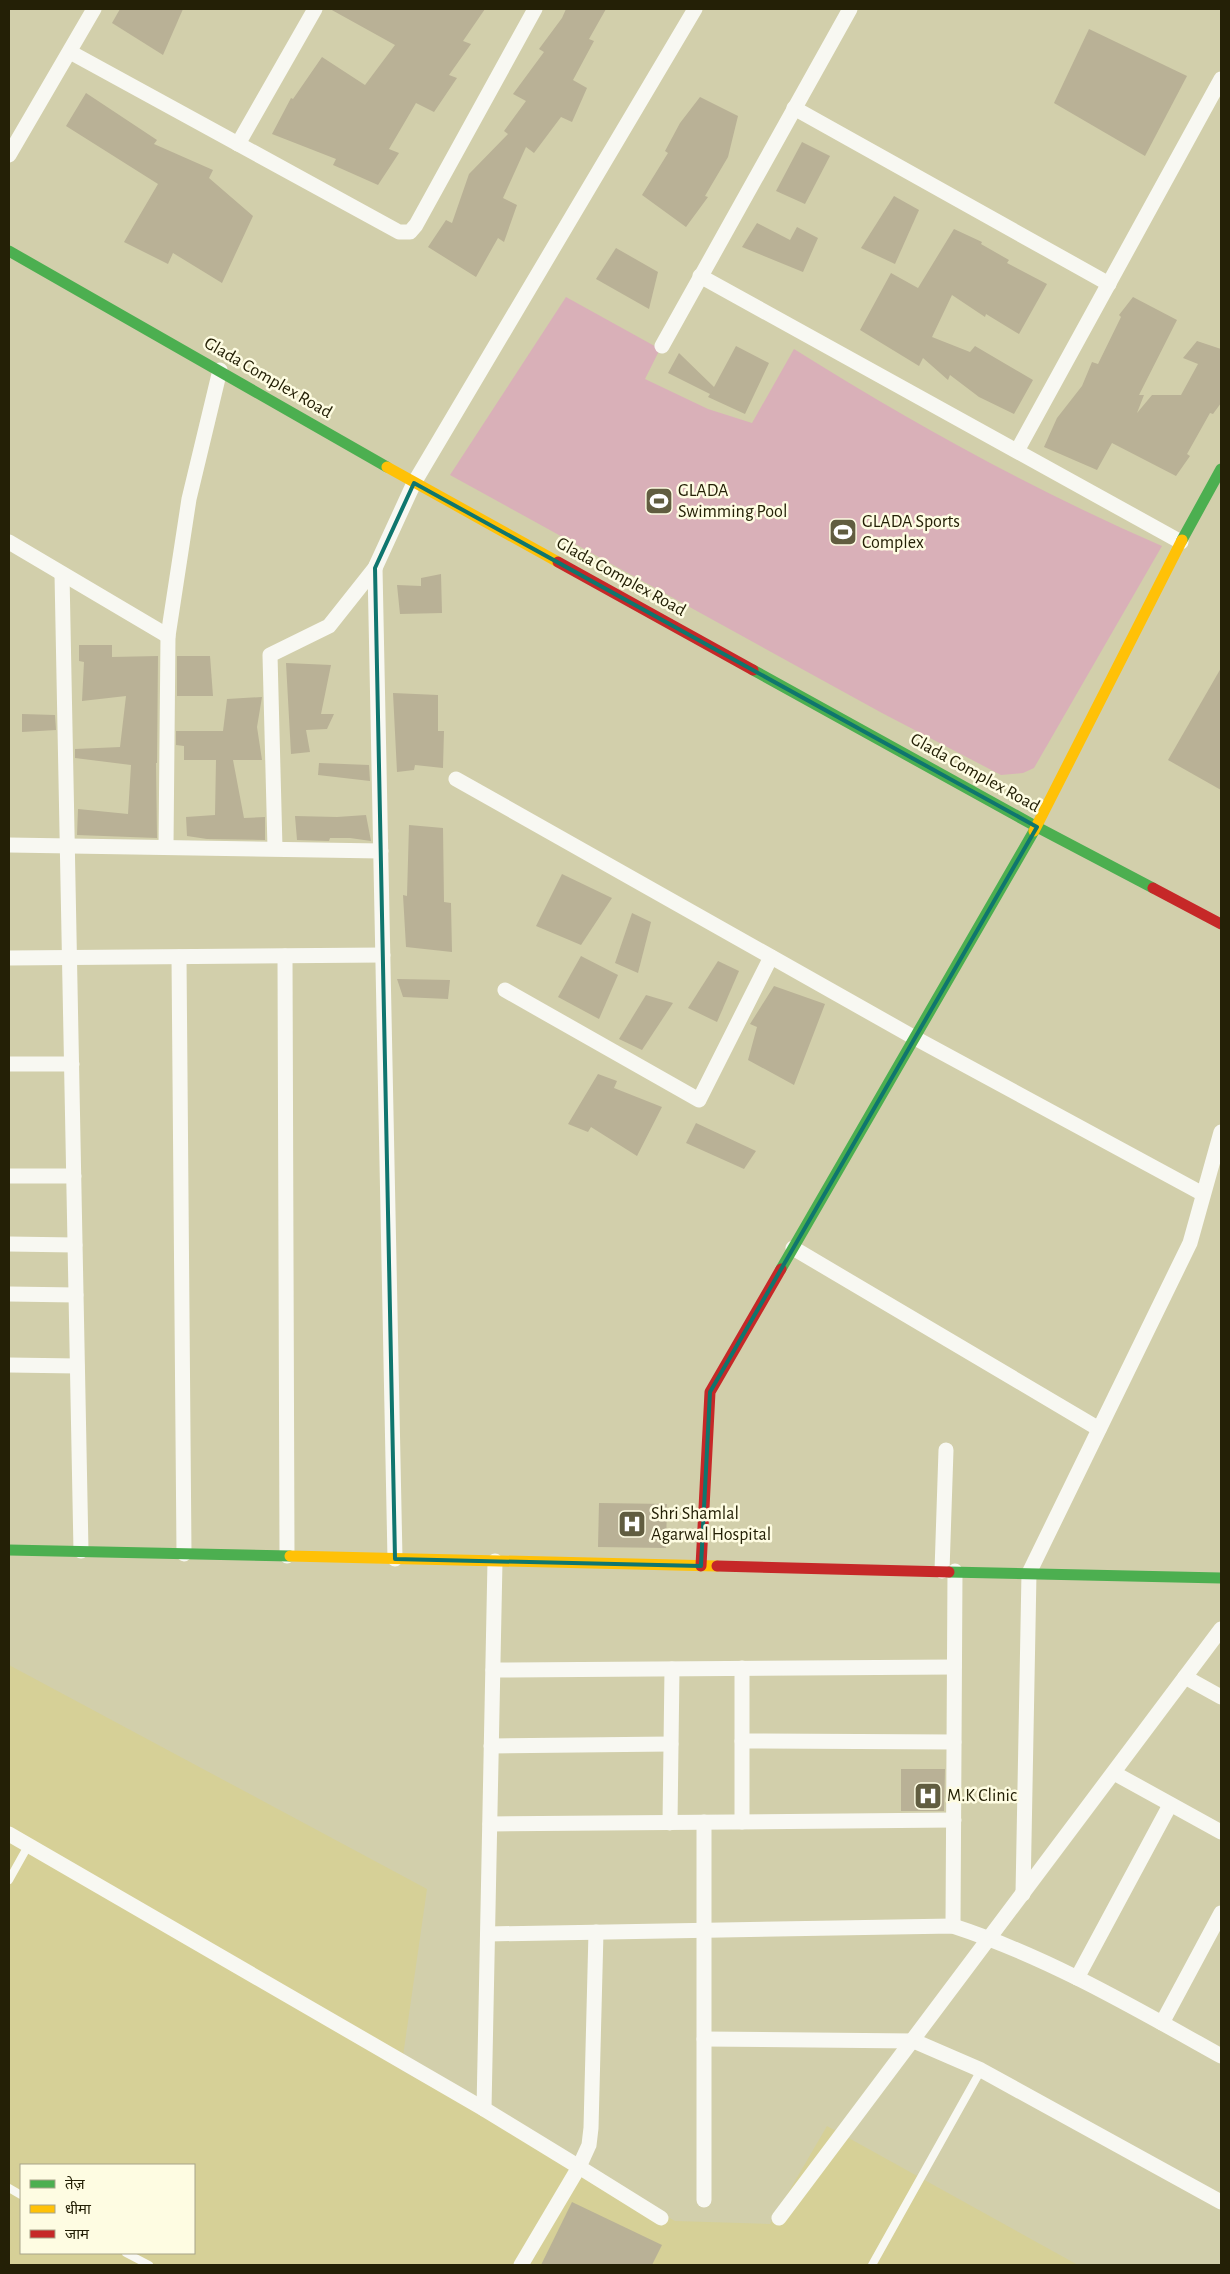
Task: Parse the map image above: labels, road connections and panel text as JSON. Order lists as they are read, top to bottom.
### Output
{
  "streets": {
    "street": ["Glada Complex Road"]
  },
  "places": {
    "sports": ["GLADA Swimming Pool", "GLADA Sports Complex"],
    "hospital": ["Shri Shamlal Agarwal Hospital", "M.K Clinic"]
  },
  "legend": ["तेज़", "धीमा", "जाम"]
}
